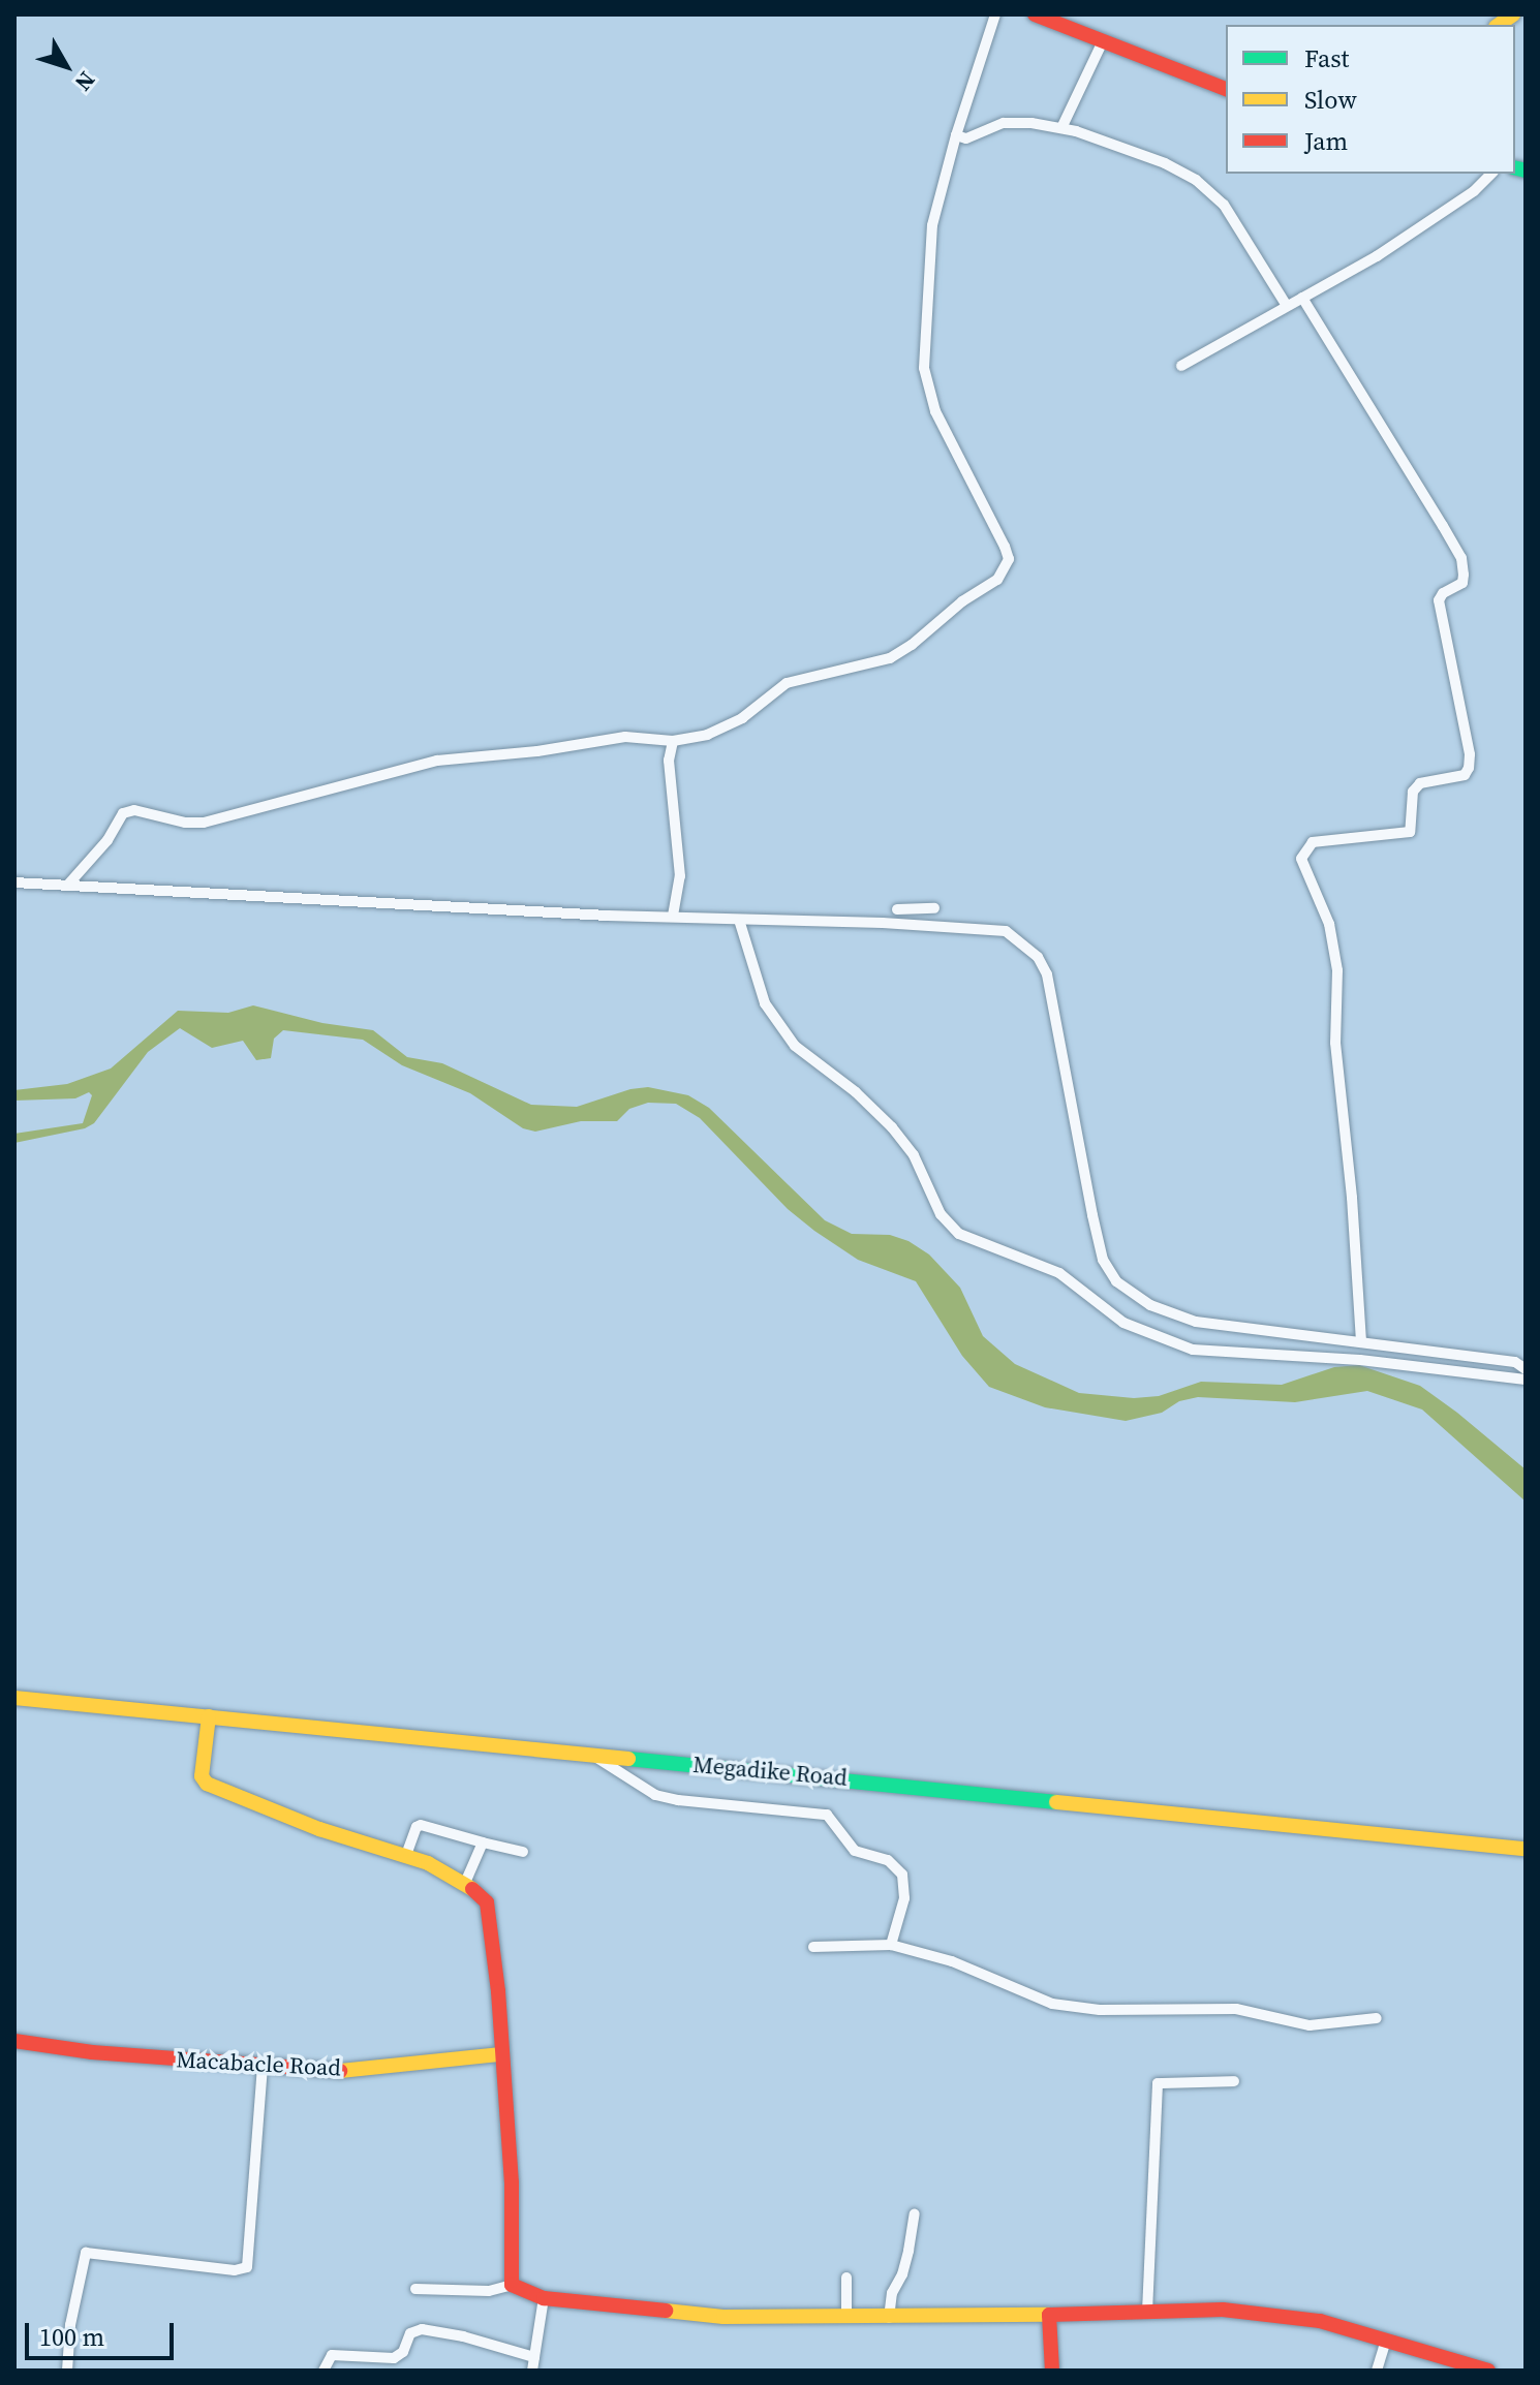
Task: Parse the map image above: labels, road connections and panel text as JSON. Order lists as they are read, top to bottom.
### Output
{
  "streets": {
    "street": ["Megadike Road", "Macabacle Road"]
  },
  "legend": ["Fast", "Slow", "Jam"],
  "scale_bar": "100 m",
  "north": "bottom right"
}
